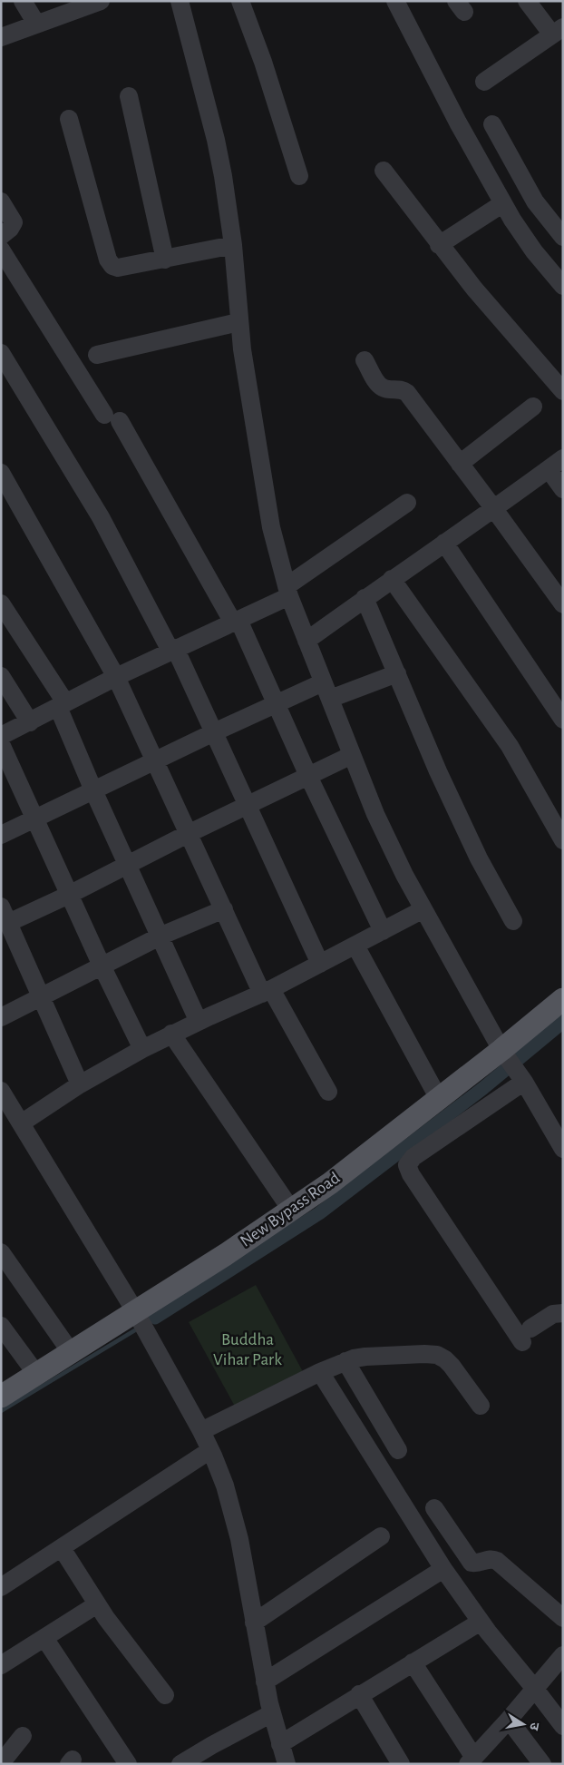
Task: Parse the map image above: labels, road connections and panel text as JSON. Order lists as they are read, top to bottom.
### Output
{
  "streets": {
    "main road": ["New Bypass Road"]
  },
  "parks": ["Buddha Vihar Park"],
  "north": "right"
}
